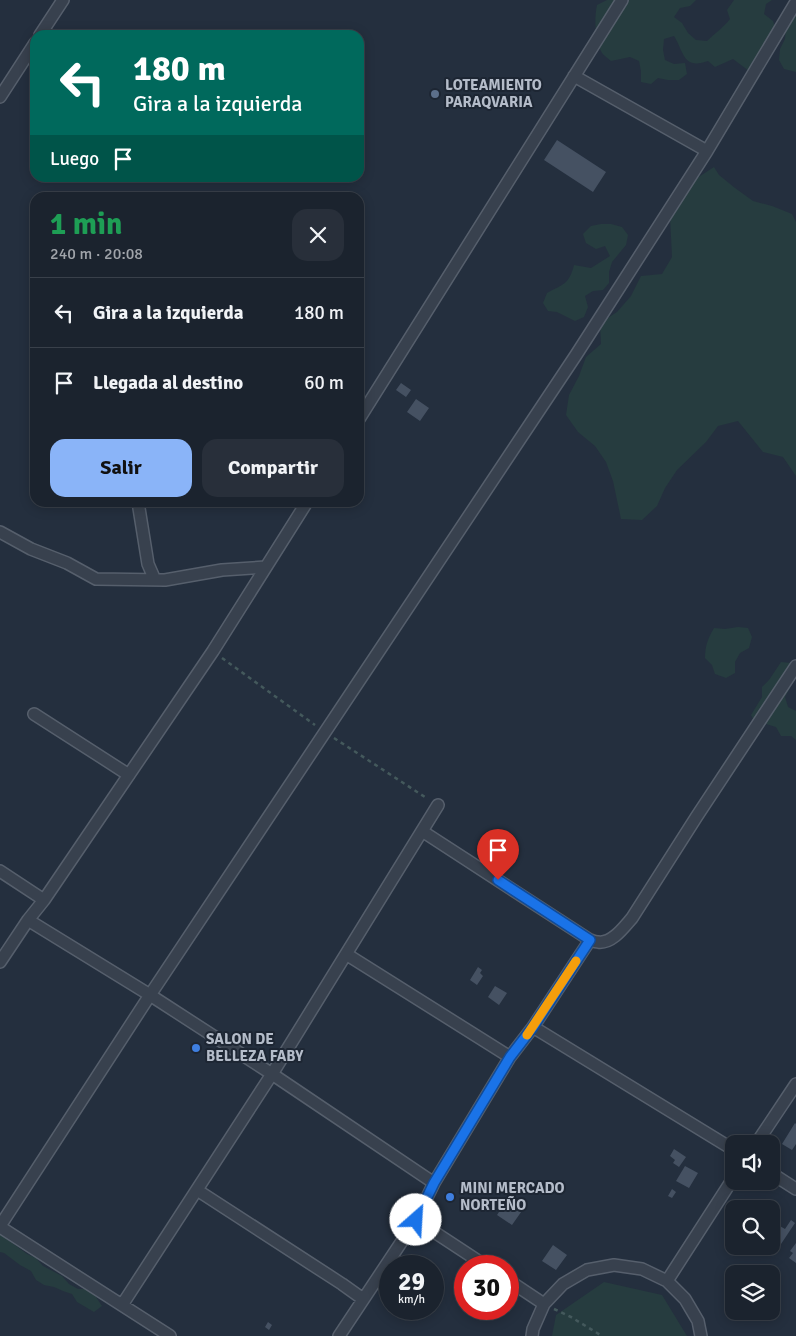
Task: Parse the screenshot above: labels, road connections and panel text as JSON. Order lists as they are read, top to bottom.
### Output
{
  "places": ["LOTEAMIENTO PARAQVARIA", "SALON DE BELLEZA FABY", "MINI MERCADO NORTEÑO"],
  "page": {
    "turn": ["180 m", "Gira a la izquierda"],
    "then": "Luego",
    "heading": ["1 min", "240 m · 20:08"],
    "list": [
      {
        "name": "Gira a la izquierda",
        "value": "180 m"
      },
      {
        "name": "Llegada al destino",
        "value": "60 m"
      }
    ],
    "buttons": ["Salir", "Compartir"],
    "speed": "29 km/h",
    "limit": "30"
  }
}
